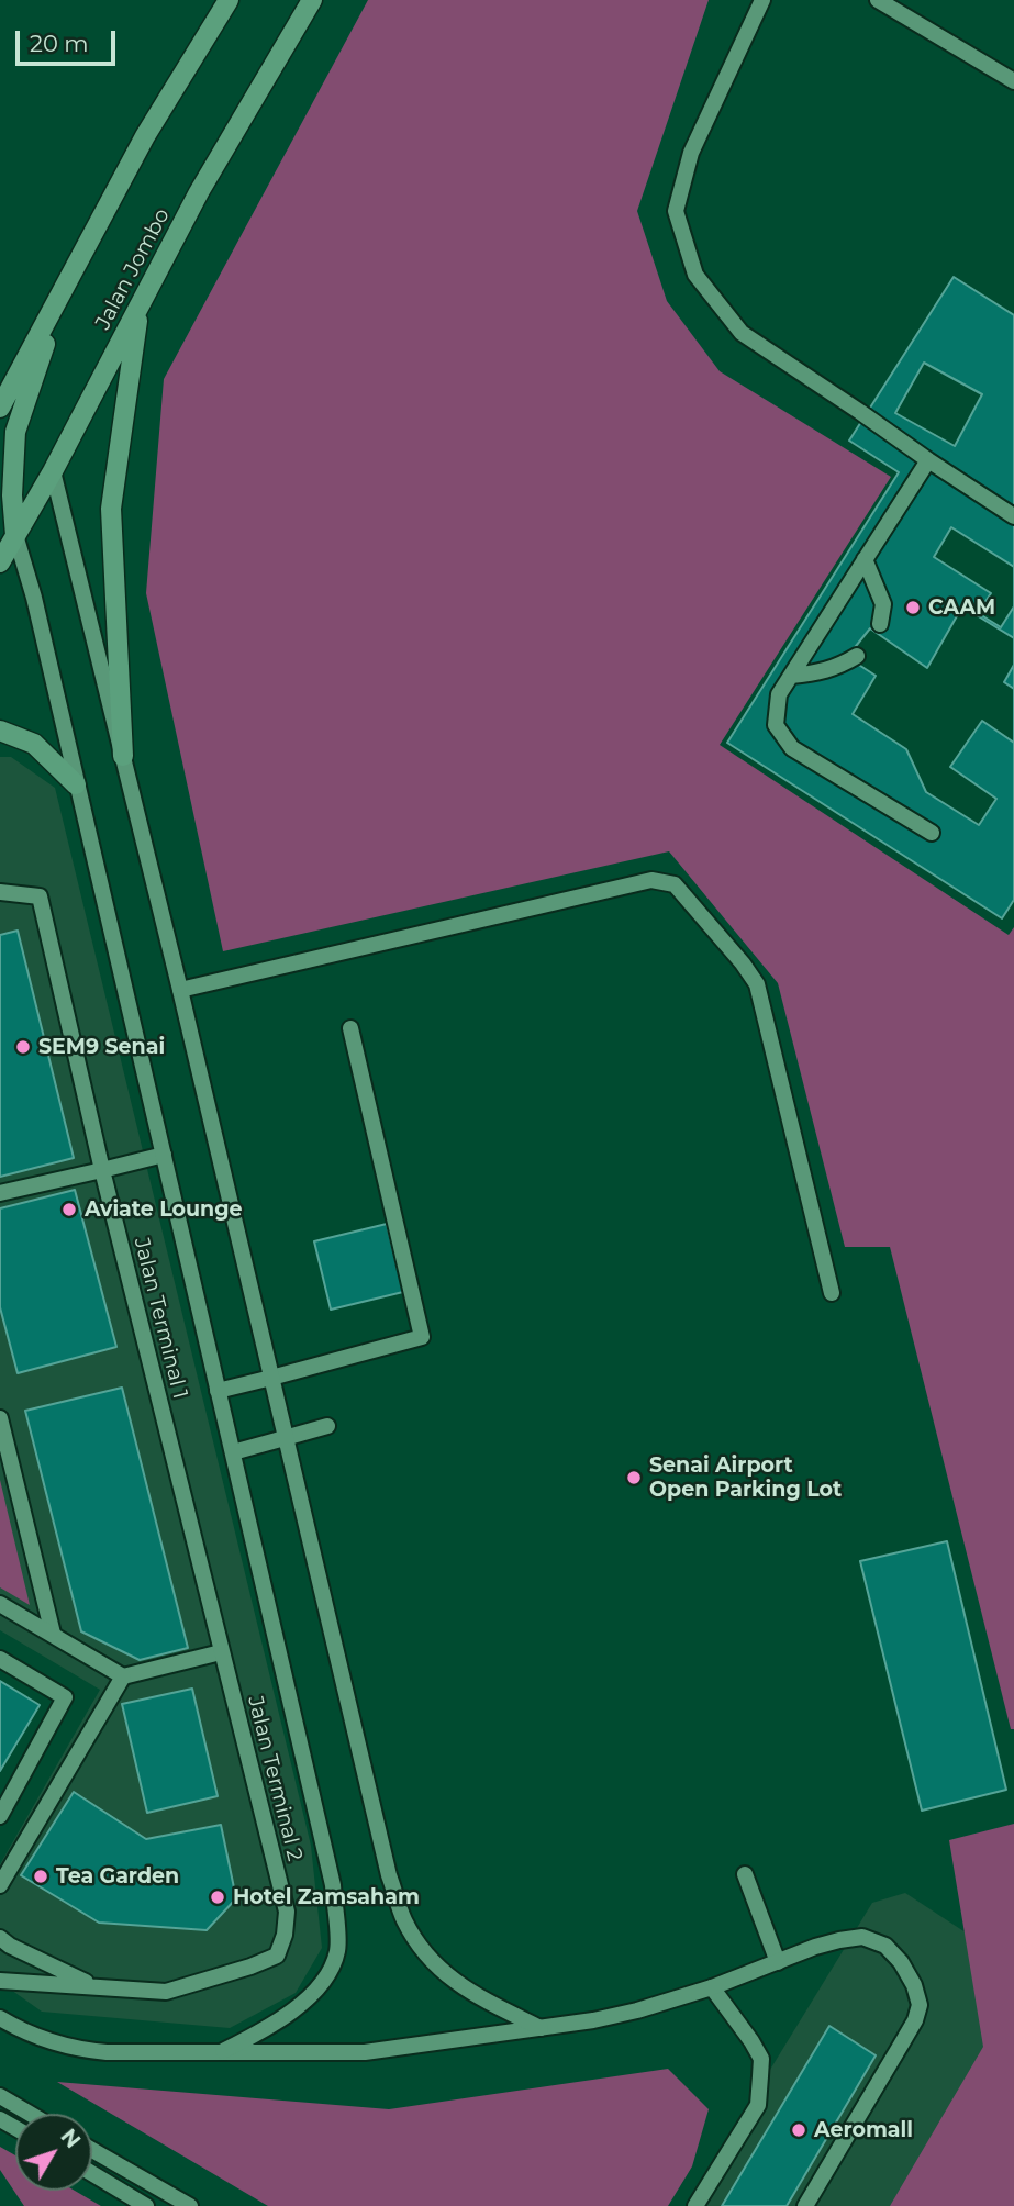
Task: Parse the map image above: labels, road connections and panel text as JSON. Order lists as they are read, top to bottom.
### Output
{
  "streets": {
    "main road": ["Jalan Jombo"],
    "street": ["Jalan Terminal 1", "Jalan Terminal 2"]
  },
  "crossings": [
    ["Jalan Terminal 1", "Jalan Terminal 2"]
  ],
  "places": [
    "CAAM",
    "SEM9 Senai",
    "Aviate Lounge",
    "Senai Airport Open Parking Lot",
    "Tea Garden",
    "Hotel Zamsaham",
    "Aeromall"
  ],
  "scale_bar": "20 m",
  "north": "top right"
}
